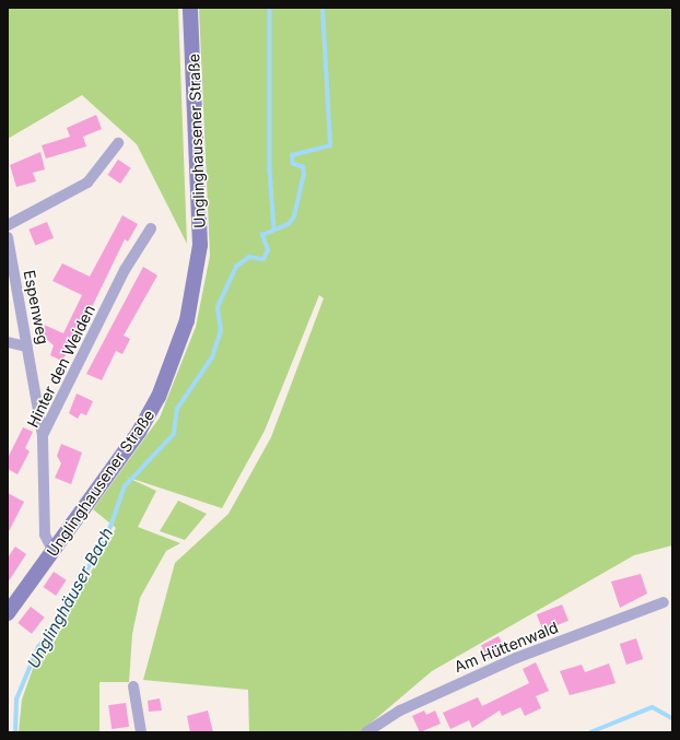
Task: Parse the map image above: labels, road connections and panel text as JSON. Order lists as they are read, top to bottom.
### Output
{
  "streets": {
    "main road": ["Unglinghausener Straße"],
    "street": ["Espenweg", "Hinter den Weiden", "Am Hüttenwald"]
  },
  "crossings": [
    ["Unglinghausener Straße", "Hinter den Weiden"],
    ["Espenweg", "Hinter den Weiden"]
  ],
  "water": ["Unglinghäuser Bach"]
}
